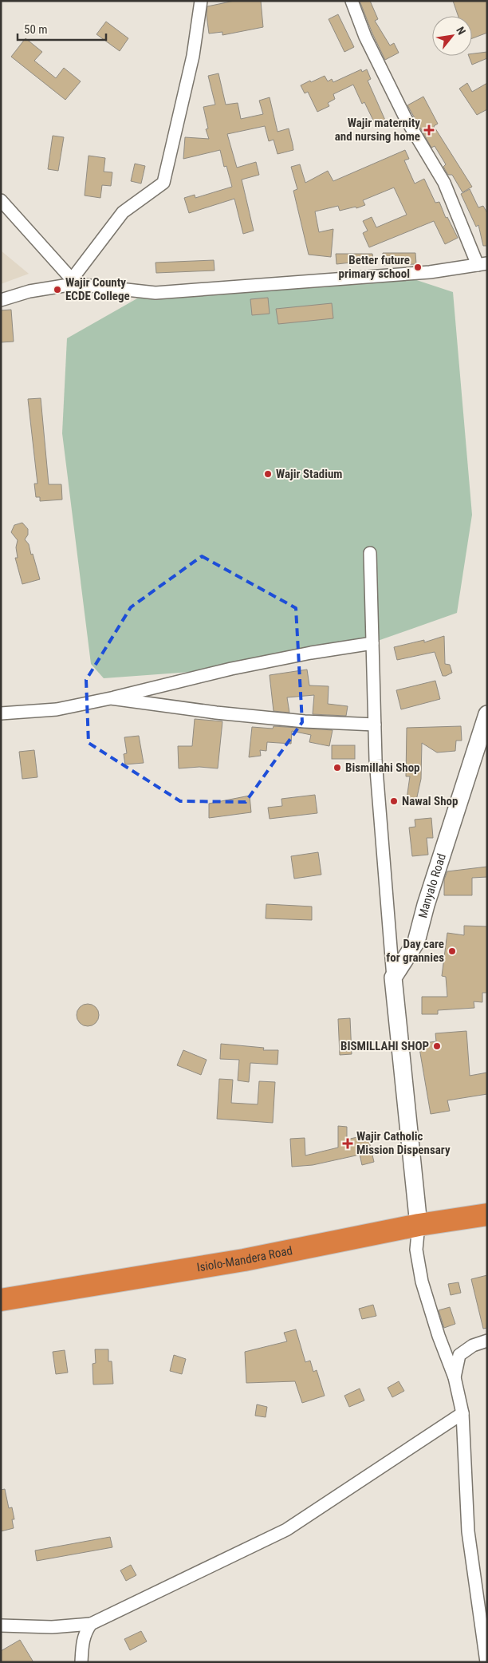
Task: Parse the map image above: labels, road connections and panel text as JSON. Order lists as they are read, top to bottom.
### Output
{
  "streets": {
    "highway": ["Isiolo-Mandera Road"],
    "street": ["Manyalo Road"]
  },
  "places": {
    "health": ["Wajir maternity and nursing home", "Wajir Catholic Mission Dispensary"],
    "other": [
      "Better future primary school",
      "Wajir County ECDE College",
      "Wajir Stadium",
      "Bismillahi Shop",
      "Nawal Shop",
      "Day care for grannies",
      "BISMILLAHI SHOP"
    ]
  },
  "scale_bar": "50 m",
  "north": "top right"
}
